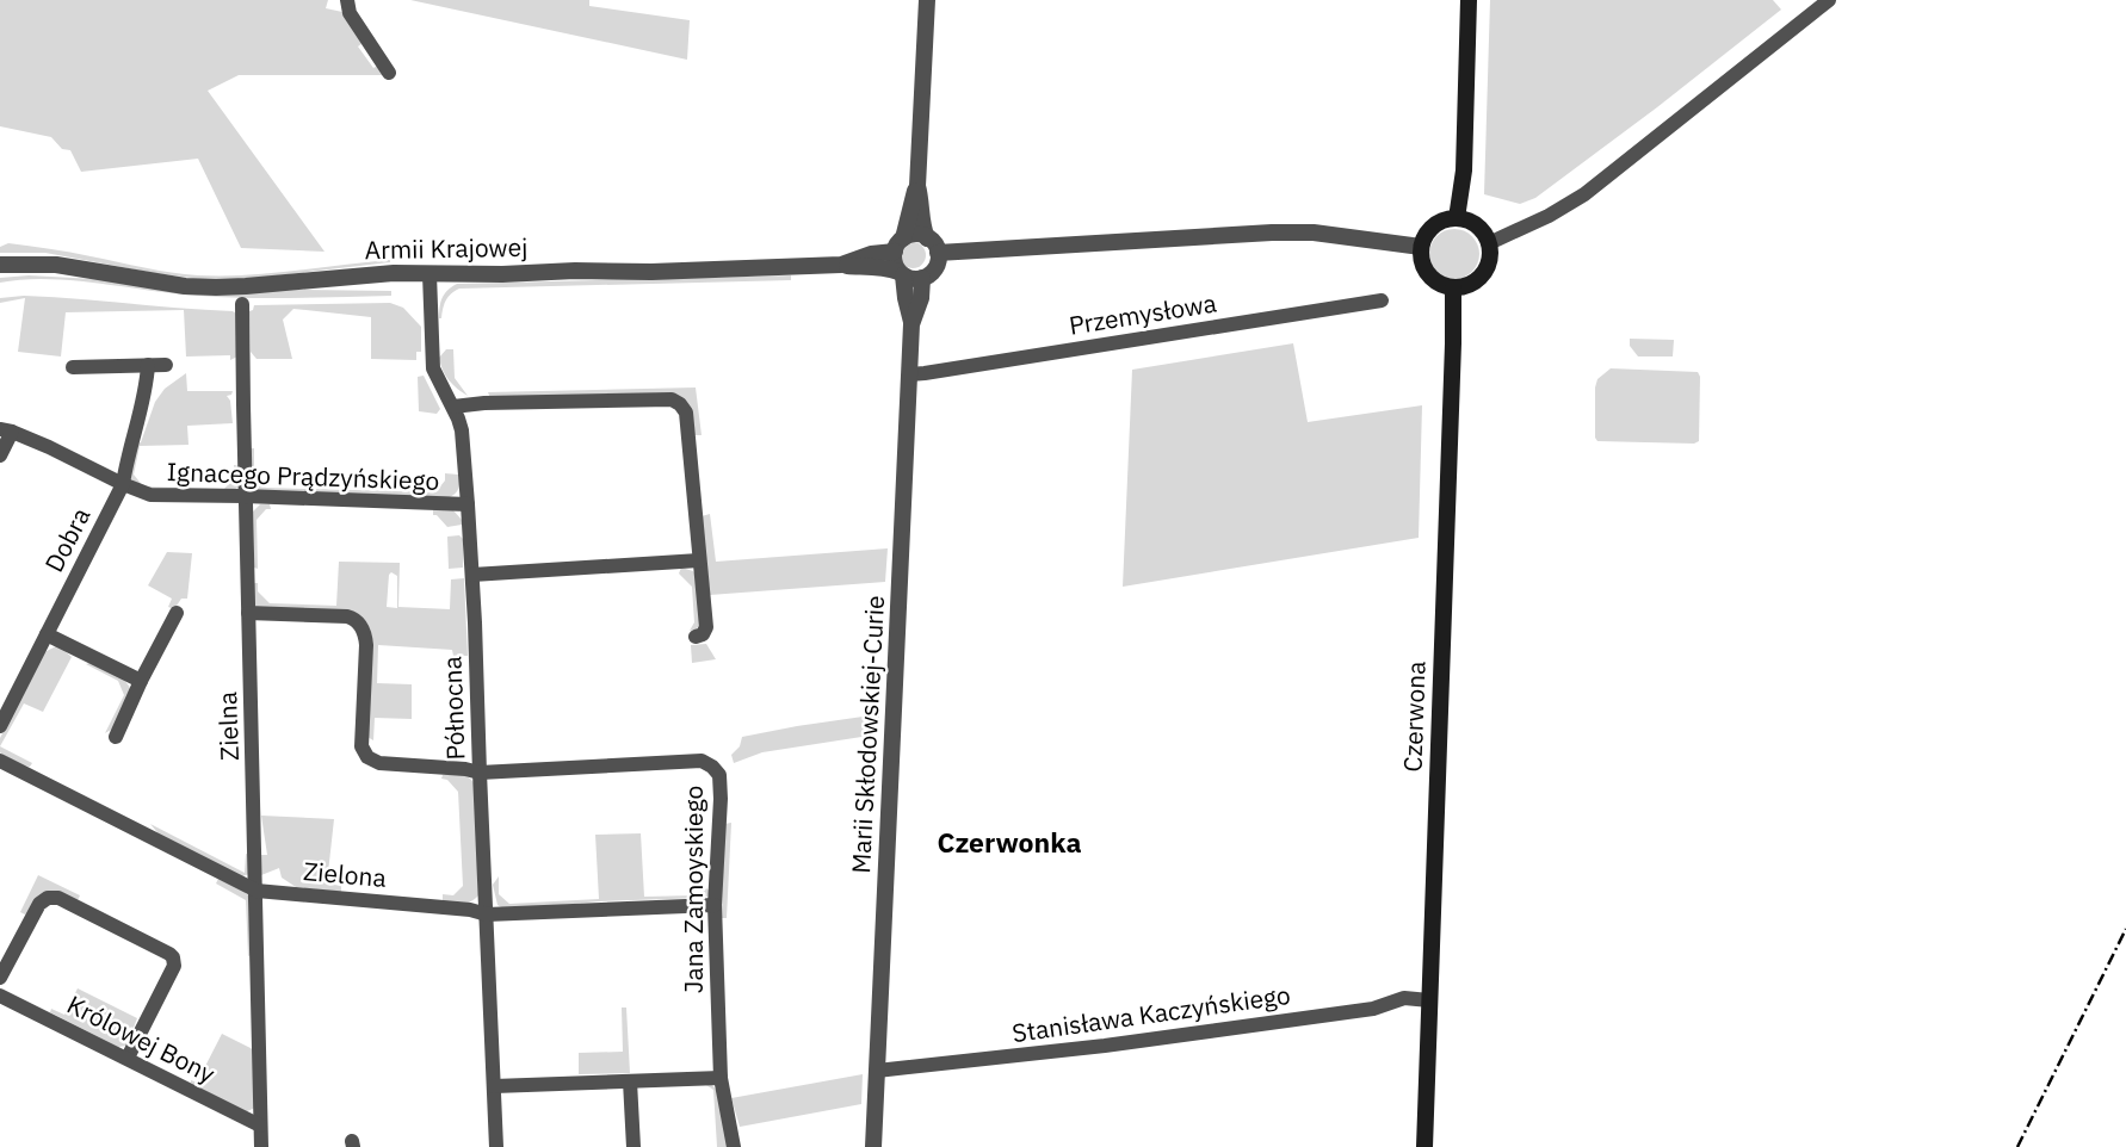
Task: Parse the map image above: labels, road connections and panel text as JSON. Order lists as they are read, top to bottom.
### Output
{
  "streets": {
    "main road": ["Czerwona"],
    "street": [
      "Armii Krajowej",
      "Przemysłowa",
      "Ignacego Prądzyńskiego",
      "Dobra",
      "Północna",
      "Zielna",
      "Marii Skłodowskiej-Curie",
      "Zielona",
      "Jana Zamoyskiego",
      "Stanisława Kaczyńskiego",
      "Królowej Bony"
    ]
  },
  "crossings": [
    ["Armii Krajowej", "Północna"],
    ["Armii Krajowej", "Marii Skłodowskiej-Curie"],
    ["Przemysłowa", "Marii Skłodowskiej-Curie"],
    ["Ignacego Prądzyńskiego", "Dobra"],
    ["Ignacego Prądzyńskiego", "Północna"],
    ["Ignacego Prądzyńskiego", "Zielna"],
    ["Północna", "Zielona"],
    ["Północna", "Jana Zamoyskiego"],
    ["Czerwona", "Stanisława Kaczyńskiego"],
    ["Zielna", "Zielona"],
    ["Zielna", "Królowej Bony"],
    ["Marii Skłodowskiej-Curie", "Stanisława Kaczyńskiego"],
    ["Zielona", "Jana Zamoyskiego"]
  ],
  "districts": ["Czerwonka"]
}
